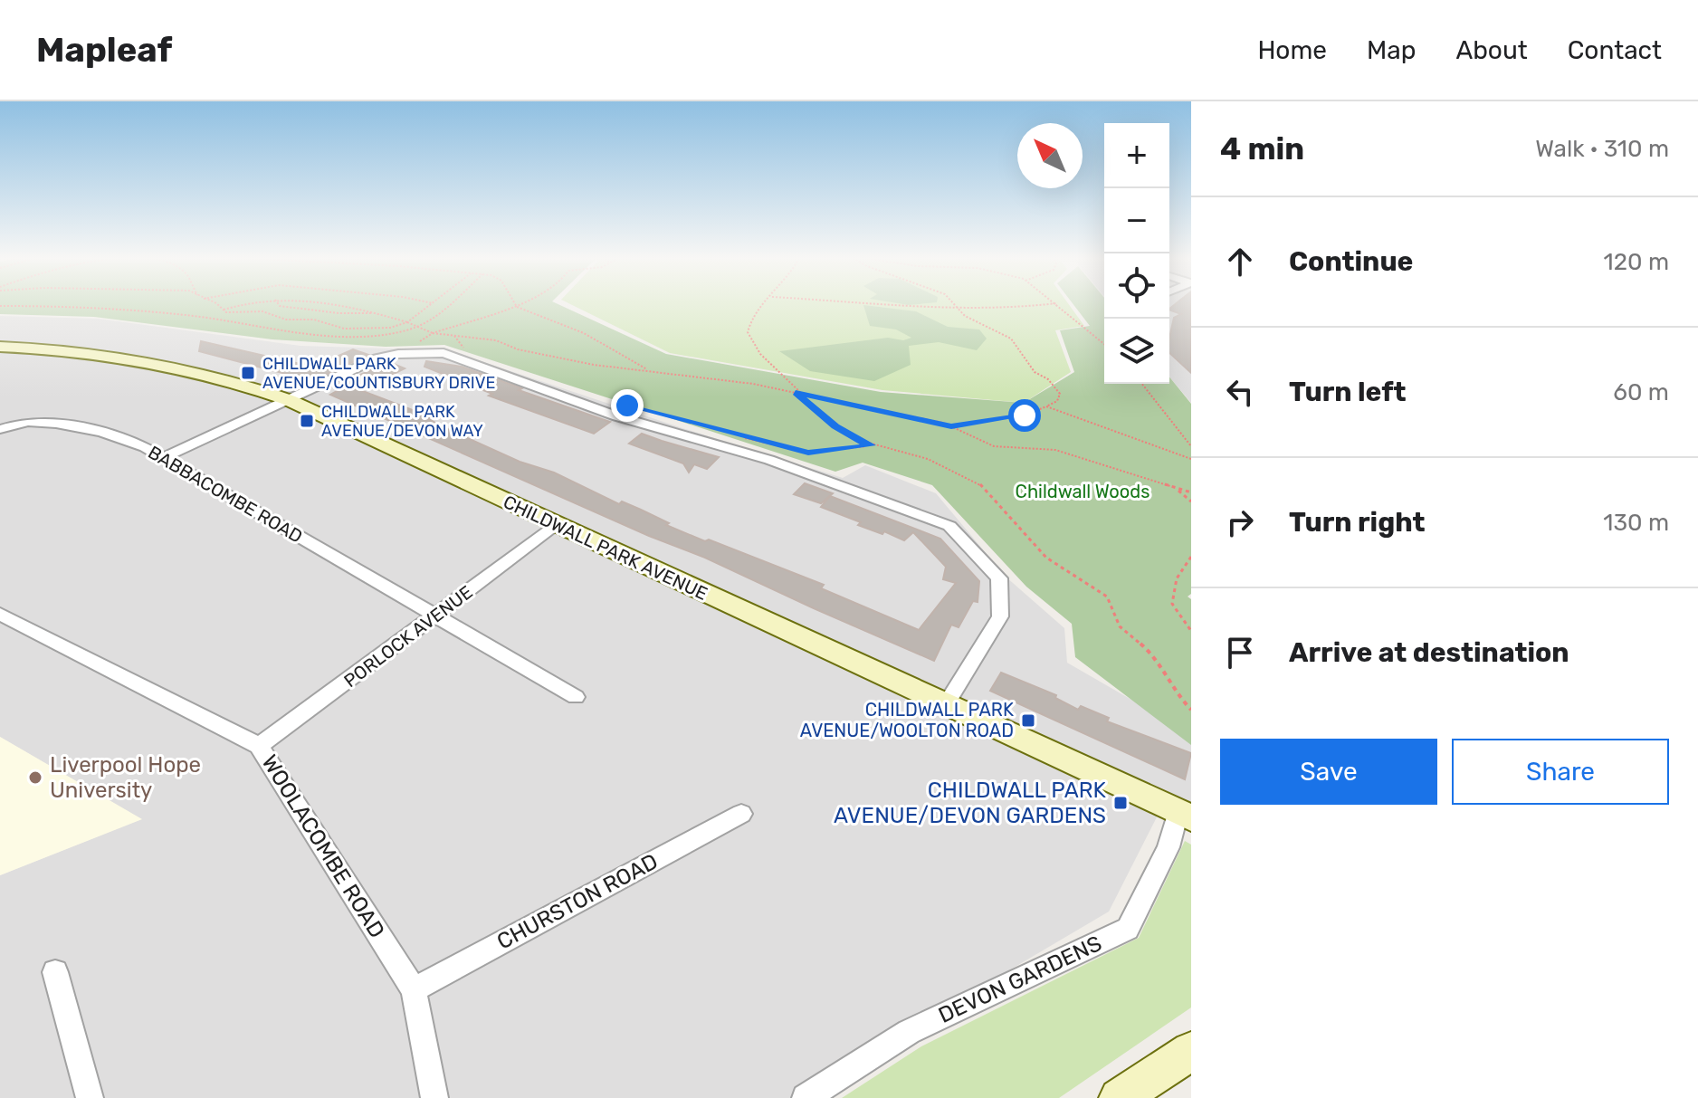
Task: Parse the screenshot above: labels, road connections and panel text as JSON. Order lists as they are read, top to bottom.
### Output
{
  "streets": {
    "street": [
      "BABBACOMBE ROAD",
      "CHILDWALL PARK AVENUE",
      "PORLOCK AVENUE",
      "WOOLACOMBE ROAD",
      "CHURSTON ROAD",
      "DEVON GARDENS"
    ]
  },
  "crossings": [
    ["BABBACOMBE ROAD", "PORLOCK AVENUE"],
    ["CHILDWALL PARK AVENUE", "PORLOCK AVENUE"],
    ["CHILDWALL PARK AVENUE", "DEVON GARDENS"],
    ["PORLOCK AVENUE", "WOOLACOMBE ROAD"],
    ["WOOLACOMBE ROAD", "CHURSTON ROAD"]
  ],
  "parks": ["Childwall Woods"],
  "places": {
    "transit": [
      "CHILDWALL PARK AVENUE/COUNTISBURY DRIVE",
      "CHILDWALL PARK AVENUE/DEVON WAY",
      "CHILDWALL PARK AVENUE/WOOLTON ROAD",
      "CHILDWALL PARK AVENUE/DEVON GARDENS"
    ],
    "other": ["Liverpool Hope University"]
  },
  "north": "top left",
  "page": {
    "header": "Mapleaf",
    "nav": [
      "Home",
      "Map",
      "About",
      "Contact"
    ],
    "heading": ["4 min", "Walk · 310 m"],
    "map_buttons": ["+", "−"],
    "list": [
      ["Continue", "120 m"],
      ["Turn left", "60 m"],
      ["Turn right", "130 m"],
      "Arrive at destination"
    ],
    "buttons": ["Save", "Share"]
  }
}
